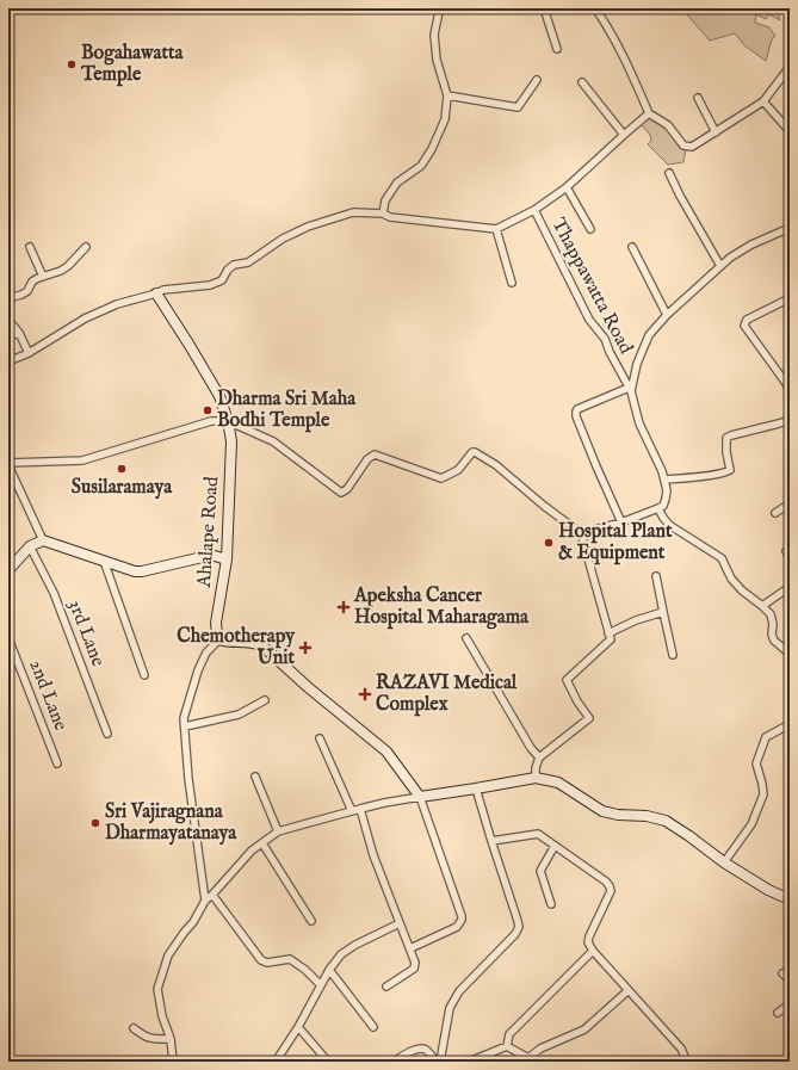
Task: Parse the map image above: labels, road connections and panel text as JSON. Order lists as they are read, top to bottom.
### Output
{
  "streets": {
    "street": [
      "Thappawatta Road",
      "Ahalape Road",
      "3rd Lane",
      "2nd Lane"
    ]
  },
  "places": {
    "other": [
      "Bogahawatta Temple",
      "Dharma Sri Maha Bodhi Temple",
      "Susilaramaya",
      "Hospital Plant & Equipment",
      "Sri Vajiragnana Dharmayatanaya"
    ],
    "health": ["Apeksha Cancer Hospital Maharagama", "Chemotherapy Unit", "RAZAVI Medical Complex"]
  }
}
